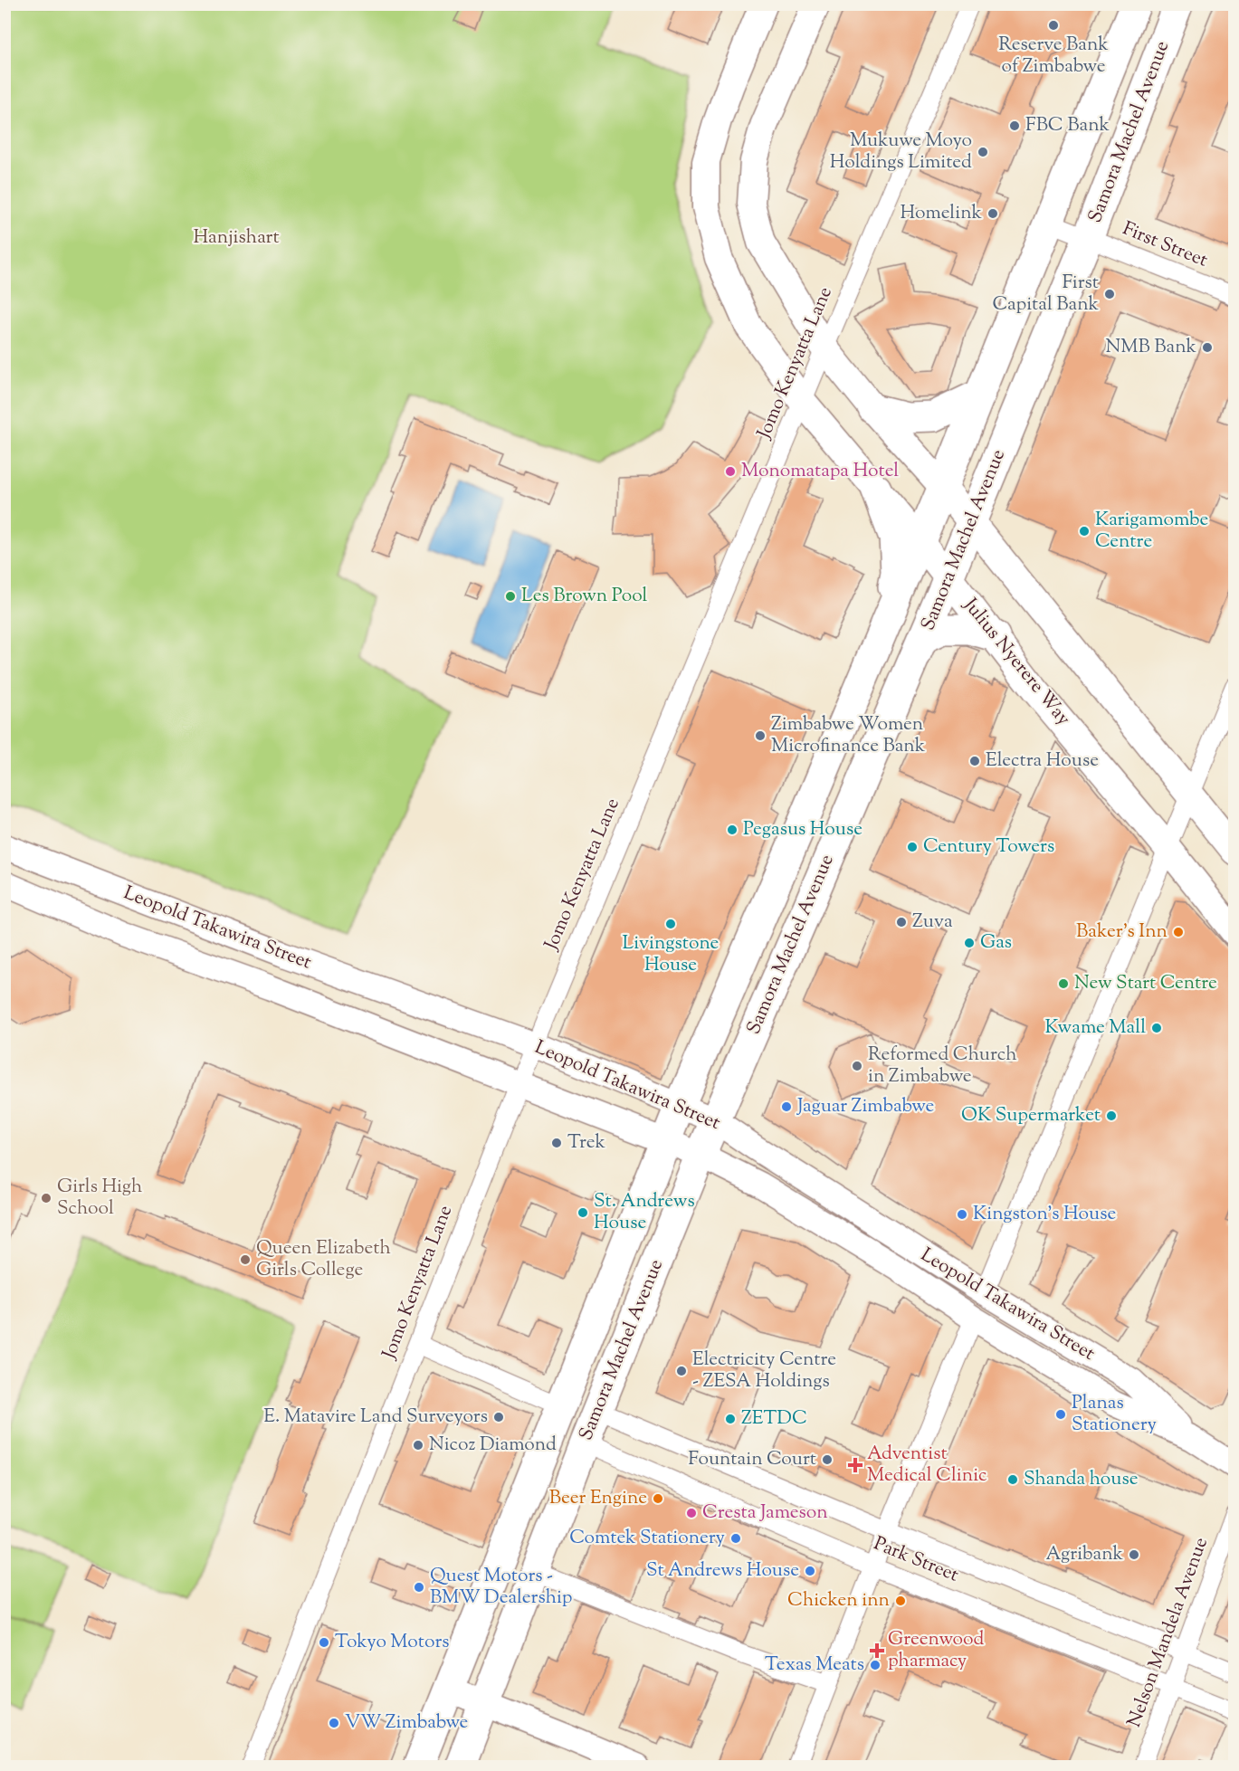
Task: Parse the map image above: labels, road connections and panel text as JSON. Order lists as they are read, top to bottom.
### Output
{
  "streets": {
    "highway": ["Samora Machel Avenue"],
    "main road": ["Julius Nyerere Way", "Leopold Takawira Street"],
    "street": [
      "First Street",
      "Jomo Kenyatta Lane",
      "Park Street",
      "Nelson Mandela Avenue"
    ]
  },
  "crossings": [
    ["Samora Machel Avenue", "First Street"],
    ["Samora Machel Avenue", "Julius Nyerere Way"],
    ["Samora Machel Avenue", "Leopold Takawira Street"],
    ["Samora Machel Avenue", "Park Street"],
    ["Jomo Kenyatta Lane", "Julius Nyerere Way"],
    ["Jomo Kenyatta Lane", "Leopold Takawira Street"],
    ["Park Street", "Nelson Mandela Avenue"]
  ],
  "parks": ["Hanjishart"],
  "places": {
    "other": [
      "Reserve Bank of Zimbabwe",
      "FBC Bank",
      "Mukuwe Moyo Holdings Limited",
      "Homelink",
      "First Capital Bank",
      "NMB Bank",
      "Monomatapa Hotel",
      "Karigamombe Centre",
      "Les Brown Pool",
      "Zimbabwe Women Microfinance Bank",
      "Electra House",
      "Pegasus House",
      "Century Towers",
      "Zuva",
      "Livingstone House",
      "Baker's Inn",
      "Gas",
      "New Start Centre",
      "Kwame Mall",
      "Reformed Church in Zimbabwe",
      "Jaguar Zimbabwe",
      "OK Supermarket",
      "Trek",
      "Girls High School",
      "St. Andrews House",
      "Kingston’s House",
      "Queen Elizabeth Girls College",
      "Electricity Centre - ZESA Holdings",
      "Planas Stationery",
      "E. Matavire Land Surveyors",
      "ZETDC",
      "Nicoz Diamond",
      "Fountain Court",
      "Shanda house",
      "Beer Engine",
      "Cresta Jameson",
      "Comtek Stationery",
      "Agribank",
      "St Andrews House",
      "Quest Motors - BMW Dealership",
      "Chicken inn",
      "Tokyo Motors",
      "Texas Meats",
      "VW Zimbabwe"
    ],
    "health": ["Adventist Medical Clinic", "Greenwood pharmacy"]
  }
}
